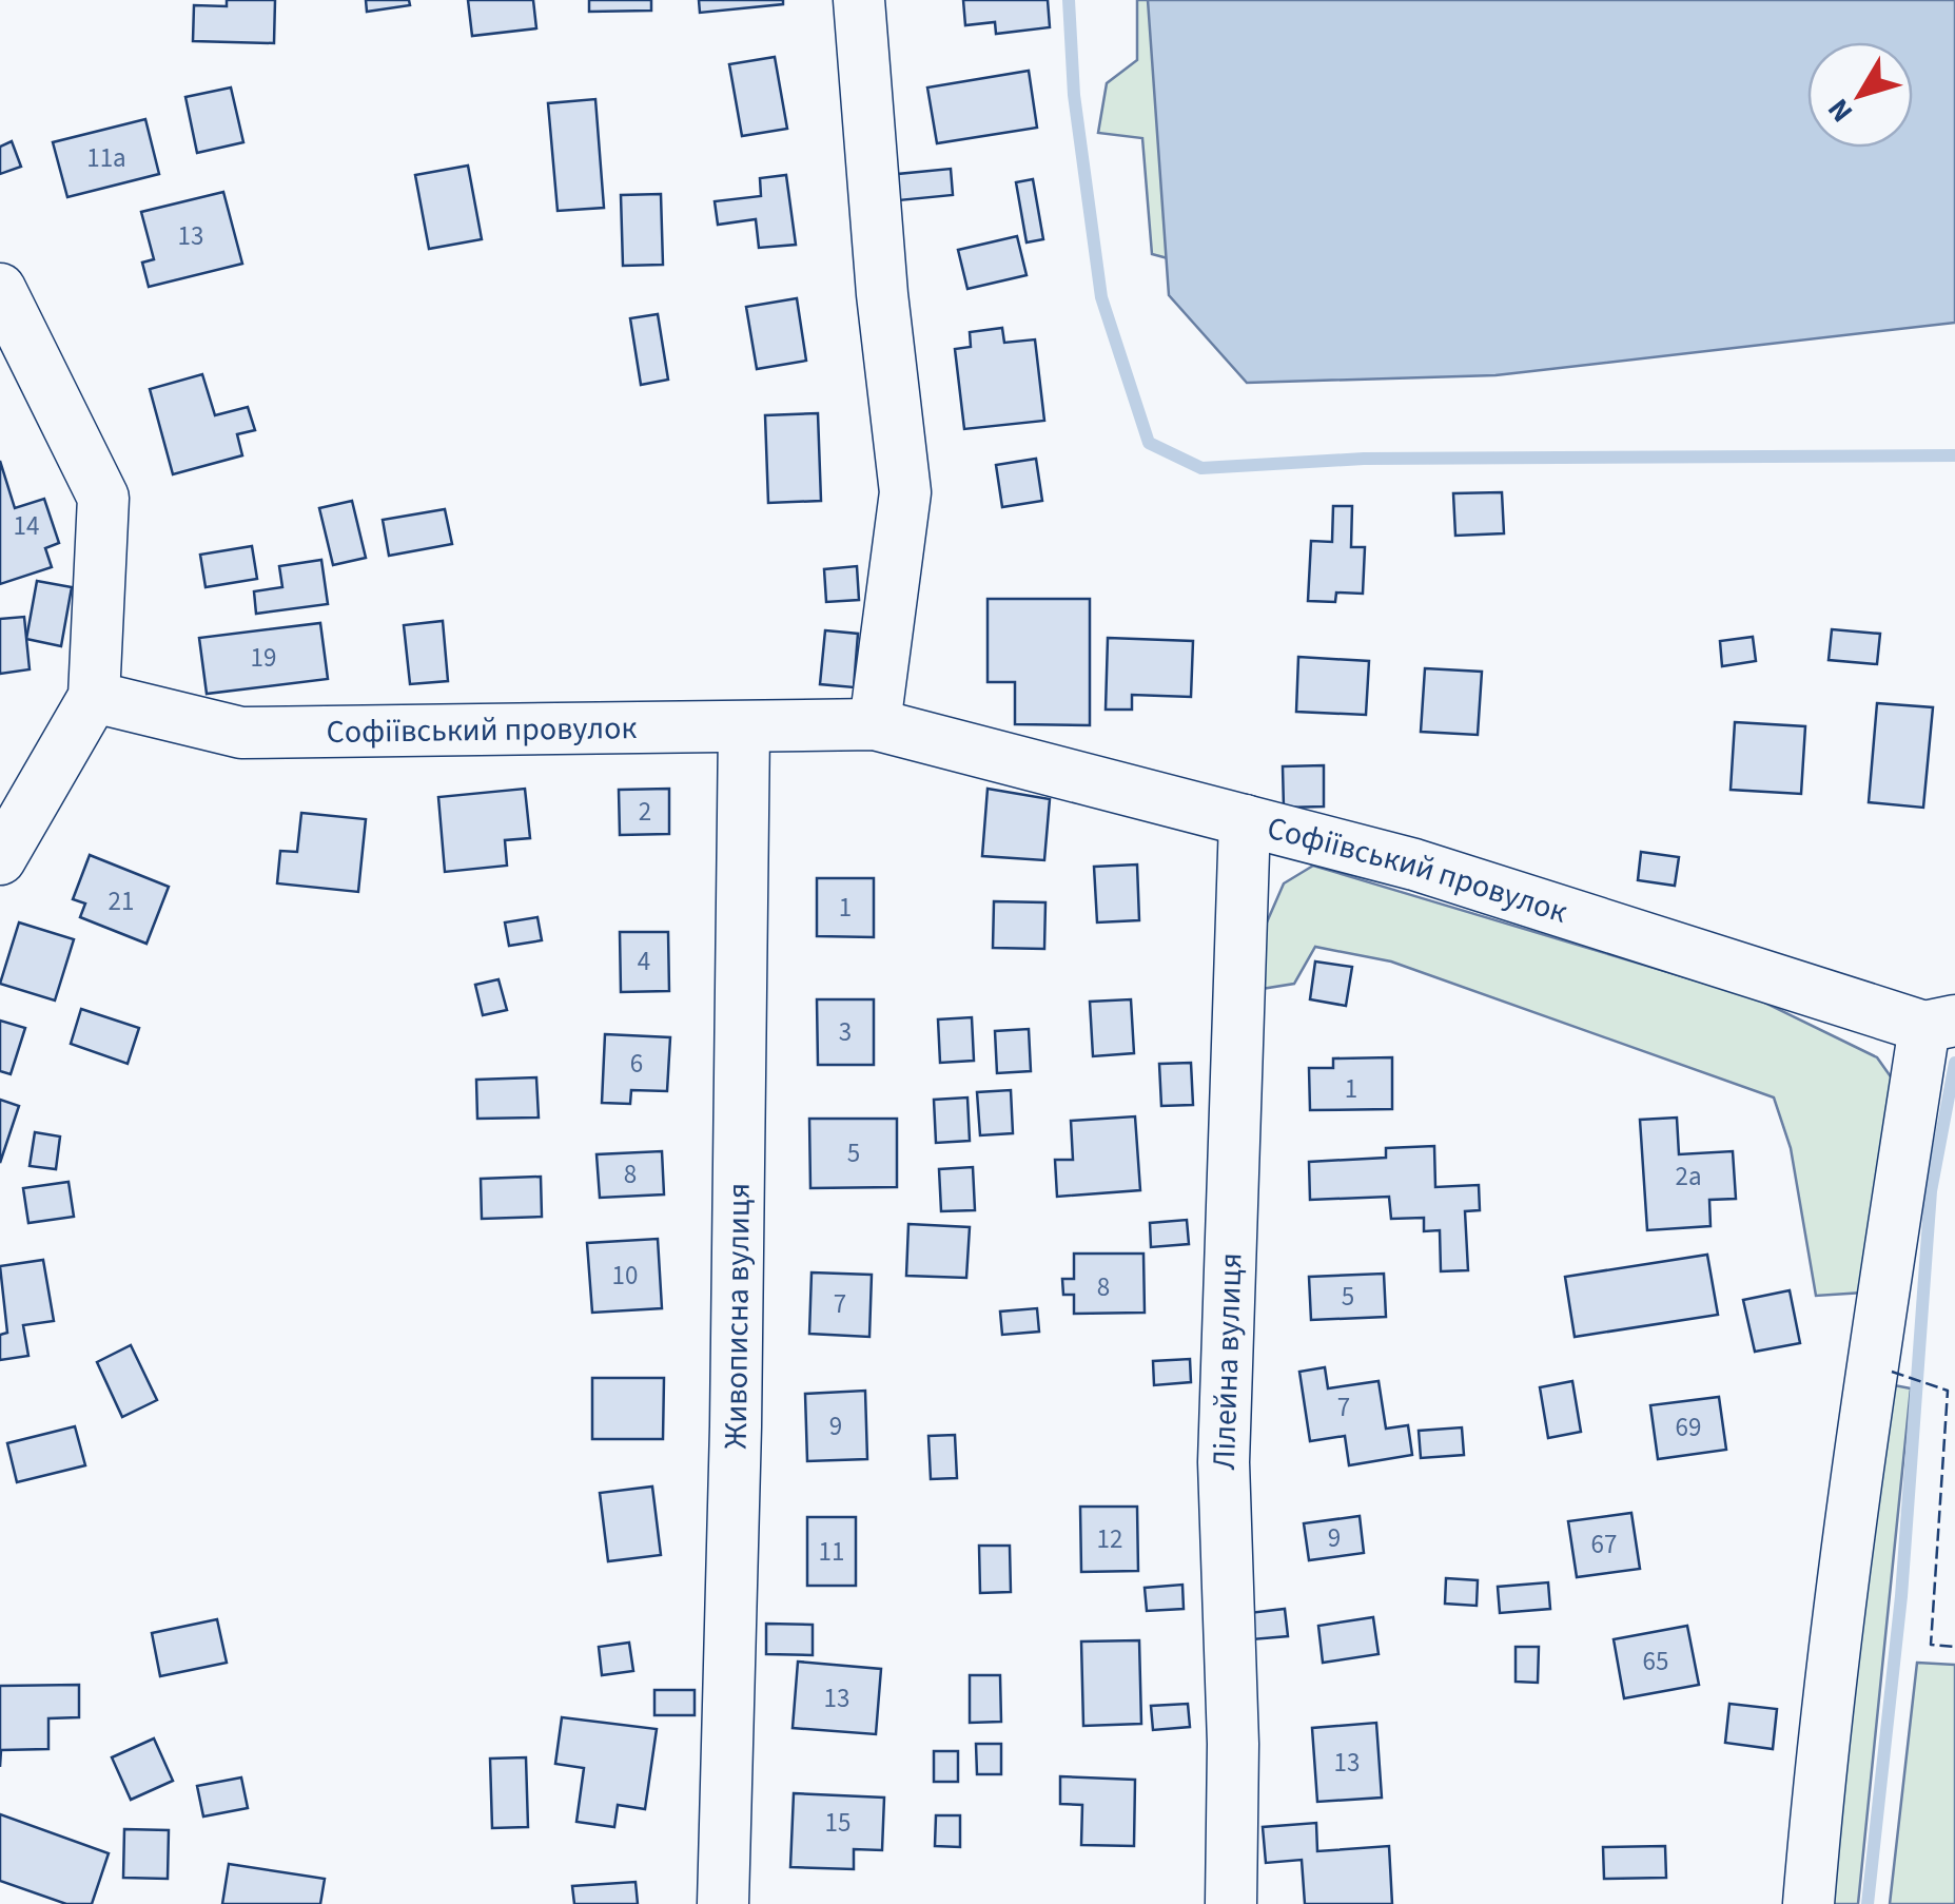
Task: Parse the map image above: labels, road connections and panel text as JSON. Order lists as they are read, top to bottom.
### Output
{
  "streets": {
    "street": ["Софіївський провулок", "Живописна вулиця", "Лілейна вулиця"]
  },
  "crossings": [
    ["Софіївський провулок", "Живописна вулиця"],
    ["Софіївський провулок", "Лілейна вулиця"]
  ],
  "house_numbers": [
    "11а",
    "13",
    "14",
    "19",
    "2",
    "21",
    "1",
    "4",
    "3",
    "6",
    "1",
    "5",
    "8",
    "2а",
    "10",
    "8",
    "5",
    "7",
    "7",
    "9",
    "69",
    "9",
    "12",
    "67",
    "11",
    "65",
    "13",
    "13",
    "15"
  ],
  "north": "bottom left"
}
